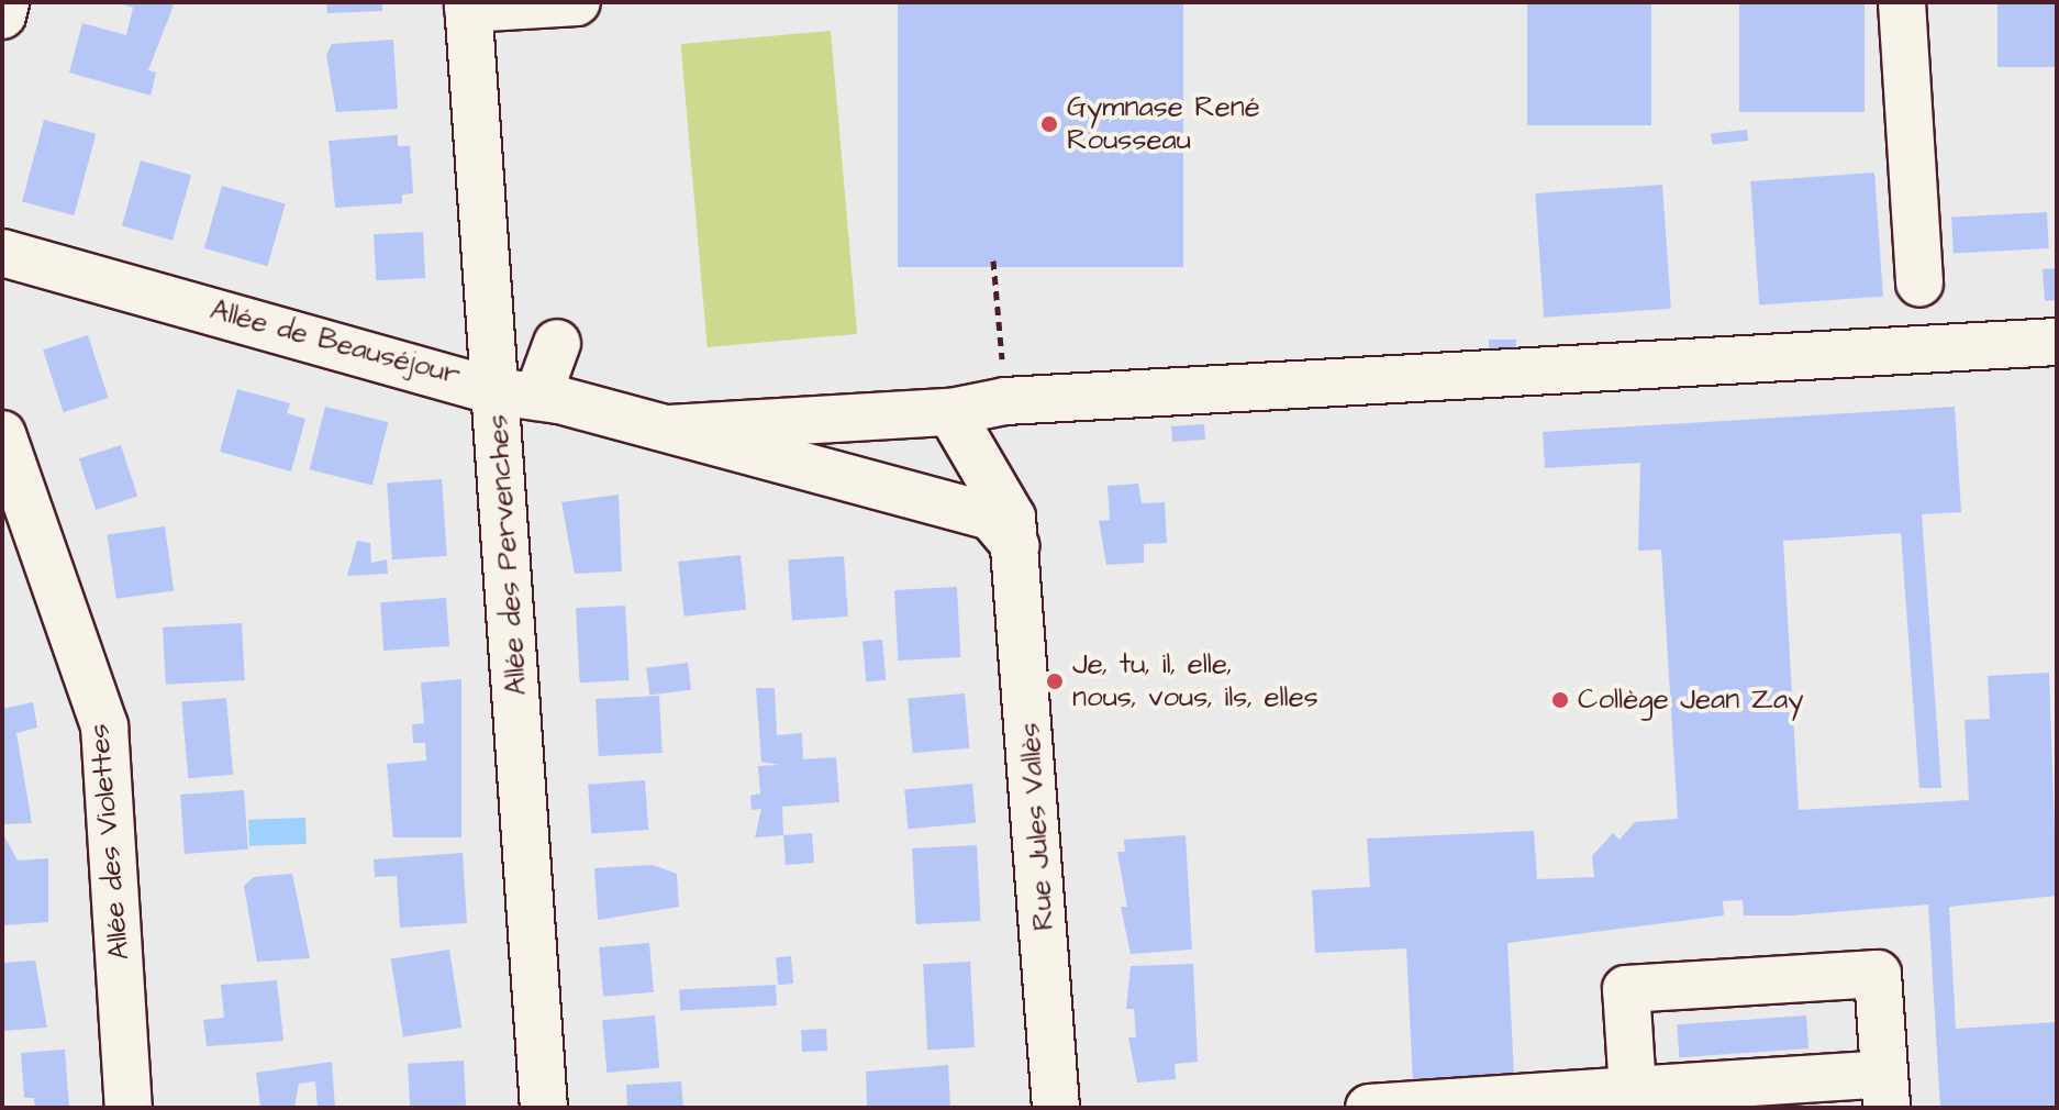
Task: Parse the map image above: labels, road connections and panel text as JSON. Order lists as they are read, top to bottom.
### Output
{
  "streets": {
    "street": [
      "Allée de Beauséjour",
      "Allée des Pervenches",
      "Rue Jules Vallès",
      "Allée des Violettes"
    ]
  },
  "crossings": [
    ["Allée de Beauséjour", "Allée des Pervenches"]
  ],
  "places": ["Gymnase René Rousseau", "Je, tu, il, elle, nous, vous, ils, elles", "Collège Jean Zay"]
}
